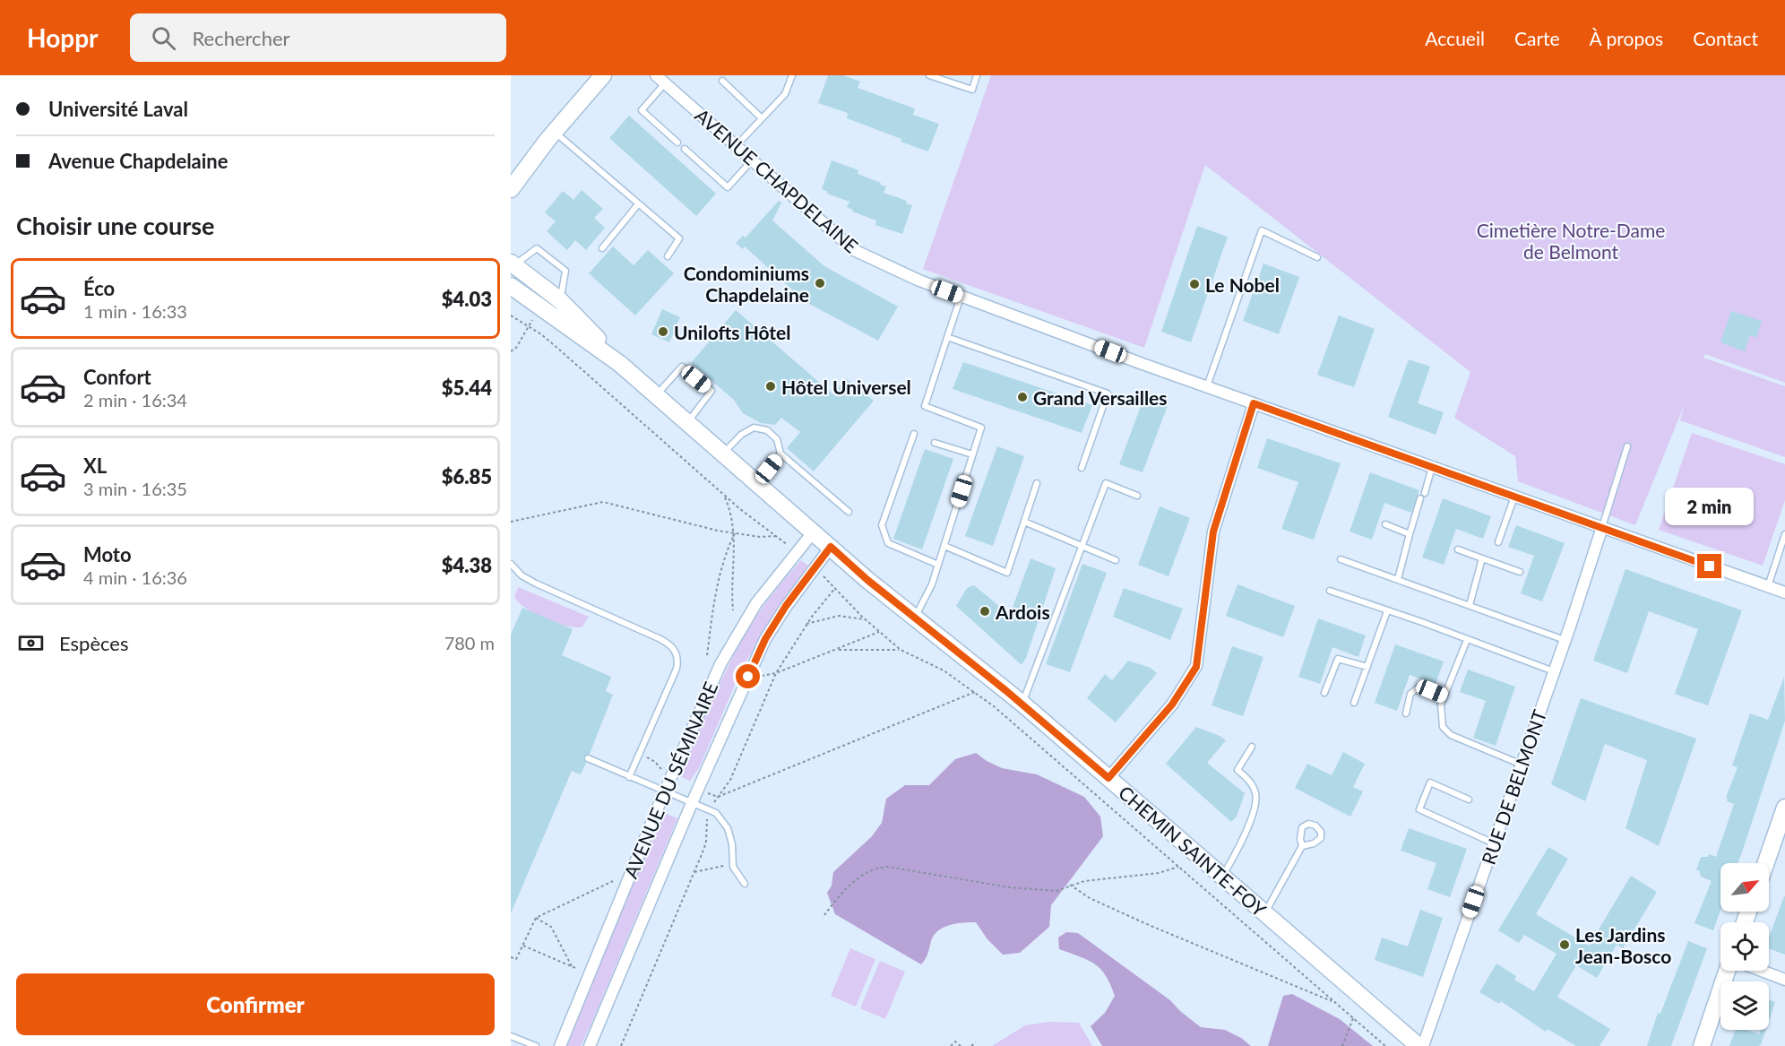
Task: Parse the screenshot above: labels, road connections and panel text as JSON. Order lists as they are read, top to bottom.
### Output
{
  "streets": {
    "main road": ["CHEMIN SAINTE-FOY"],
    "street": ["AVENUE CHAPDELAINE", "AVENUE DU SÉMINAIRE", "RUE DE BELMONT"]
  },
  "crossings": [
    ["AVENUE CHAPDELAINE", "RUE DE BELMONT"],
    ["AVENUE DU SÉMINAIRE", "CHEMIN SAINTE-FOY"]
  ],
  "parks": ["Cimetière Notre-Dame de Belmont"],
  "places": [
    "Condominiums Chapdelaine",
    "Le Nobel",
    "Unilofts Hôtel",
    "Hôtel Universel",
    "Grand Versailles",
    "Ardois",
    "Les Jardins Jean-Bosco"
  ],
  "north": "top right",
  "page": {
    "header": "Hoppr",
    "search": "Rechercher",
    "nav": [
      "Accueil",
      "Carte",
      "À propos",
      "Contact"
    ],
    "banner": ["Université Laval", "Avenue Chapdelaine"],
    "heading": "Choisir une course",
    "list": [
      {
        "name": "Éco",
        "note": "1 min · 16:33",
        "value": "$4.03"
      },
      {
        "name": "Confort",
        "note": "2 min · 16:34",
        "value": "$5.44"
      },
      {
        "name": "XL",
        "note": "3 min · 16:35",
        "value": "$6.85"
      },
      {
        "name": "Moto",
        "note": "4 min · 16:36",
        "value": "$4.38"
      }
    ],
    "bubble": "2 min",
    "pay": ["Espèces", "780 m"],
    "buttons": "Confirmer"
  }
}
